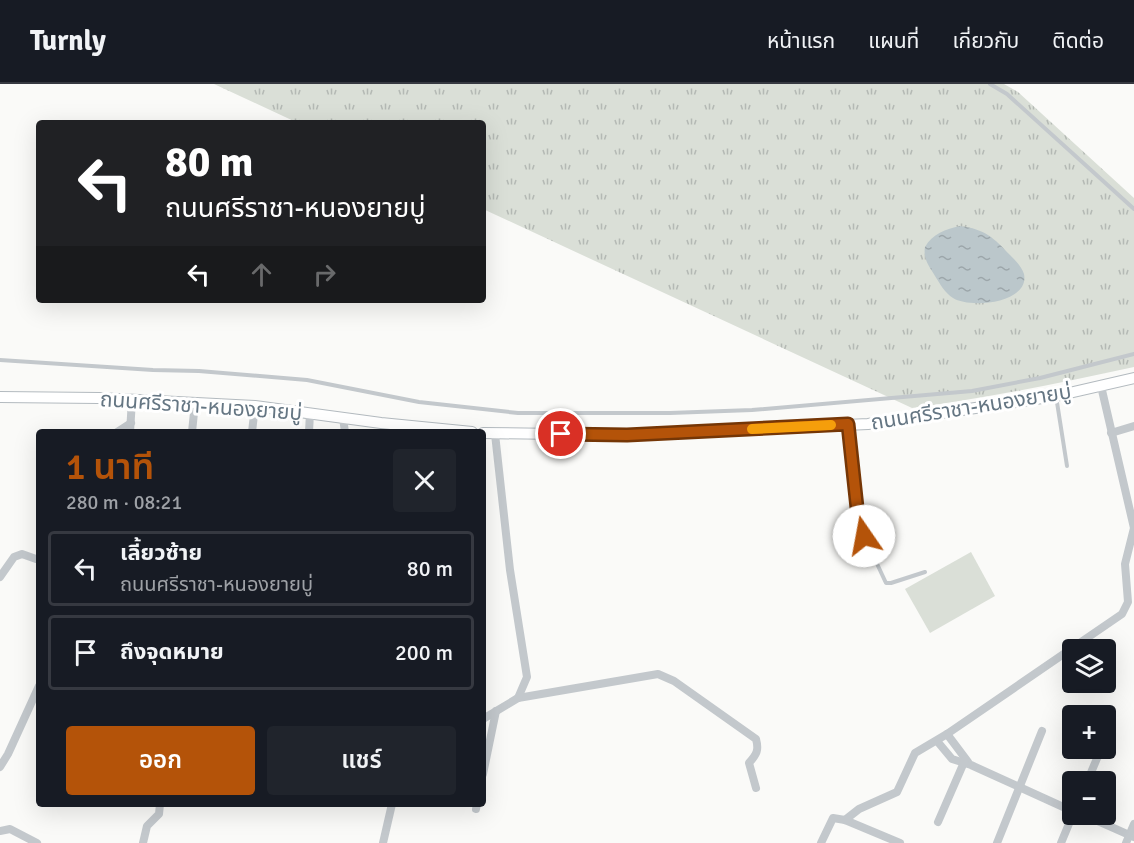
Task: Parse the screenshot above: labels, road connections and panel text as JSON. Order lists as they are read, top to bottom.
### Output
{
  "streets": {
    "main road": ["ถนนศรีราชา-หนองยายบู่"]
  },
  "page": {
    "header": "Turnly",
    "nav": [
      "หน้าแรก",
      "แผนที่",
      "เกี่ยวกับ",
      "ติดต่อ"
    ],
    "turn": ["80 m", "ถนนศรีราชา-หนองยายบู่"],
    "heading": ["1 นาที", "280 m · 08:21"],
    "list": [
      {
        "name": "เลี้ยวซ้าย",
        "note": "ถนนศรีราชา-หนองยายบู่",
        "value": "80 m"
      },
      {
        "name": "ถึงจุดหมาย",
        "value": "200 m"
      }
    ],
    "map_buttons": ["+", "−"],
    "buttons": ["ออก", "แชร์"]
  }
}
